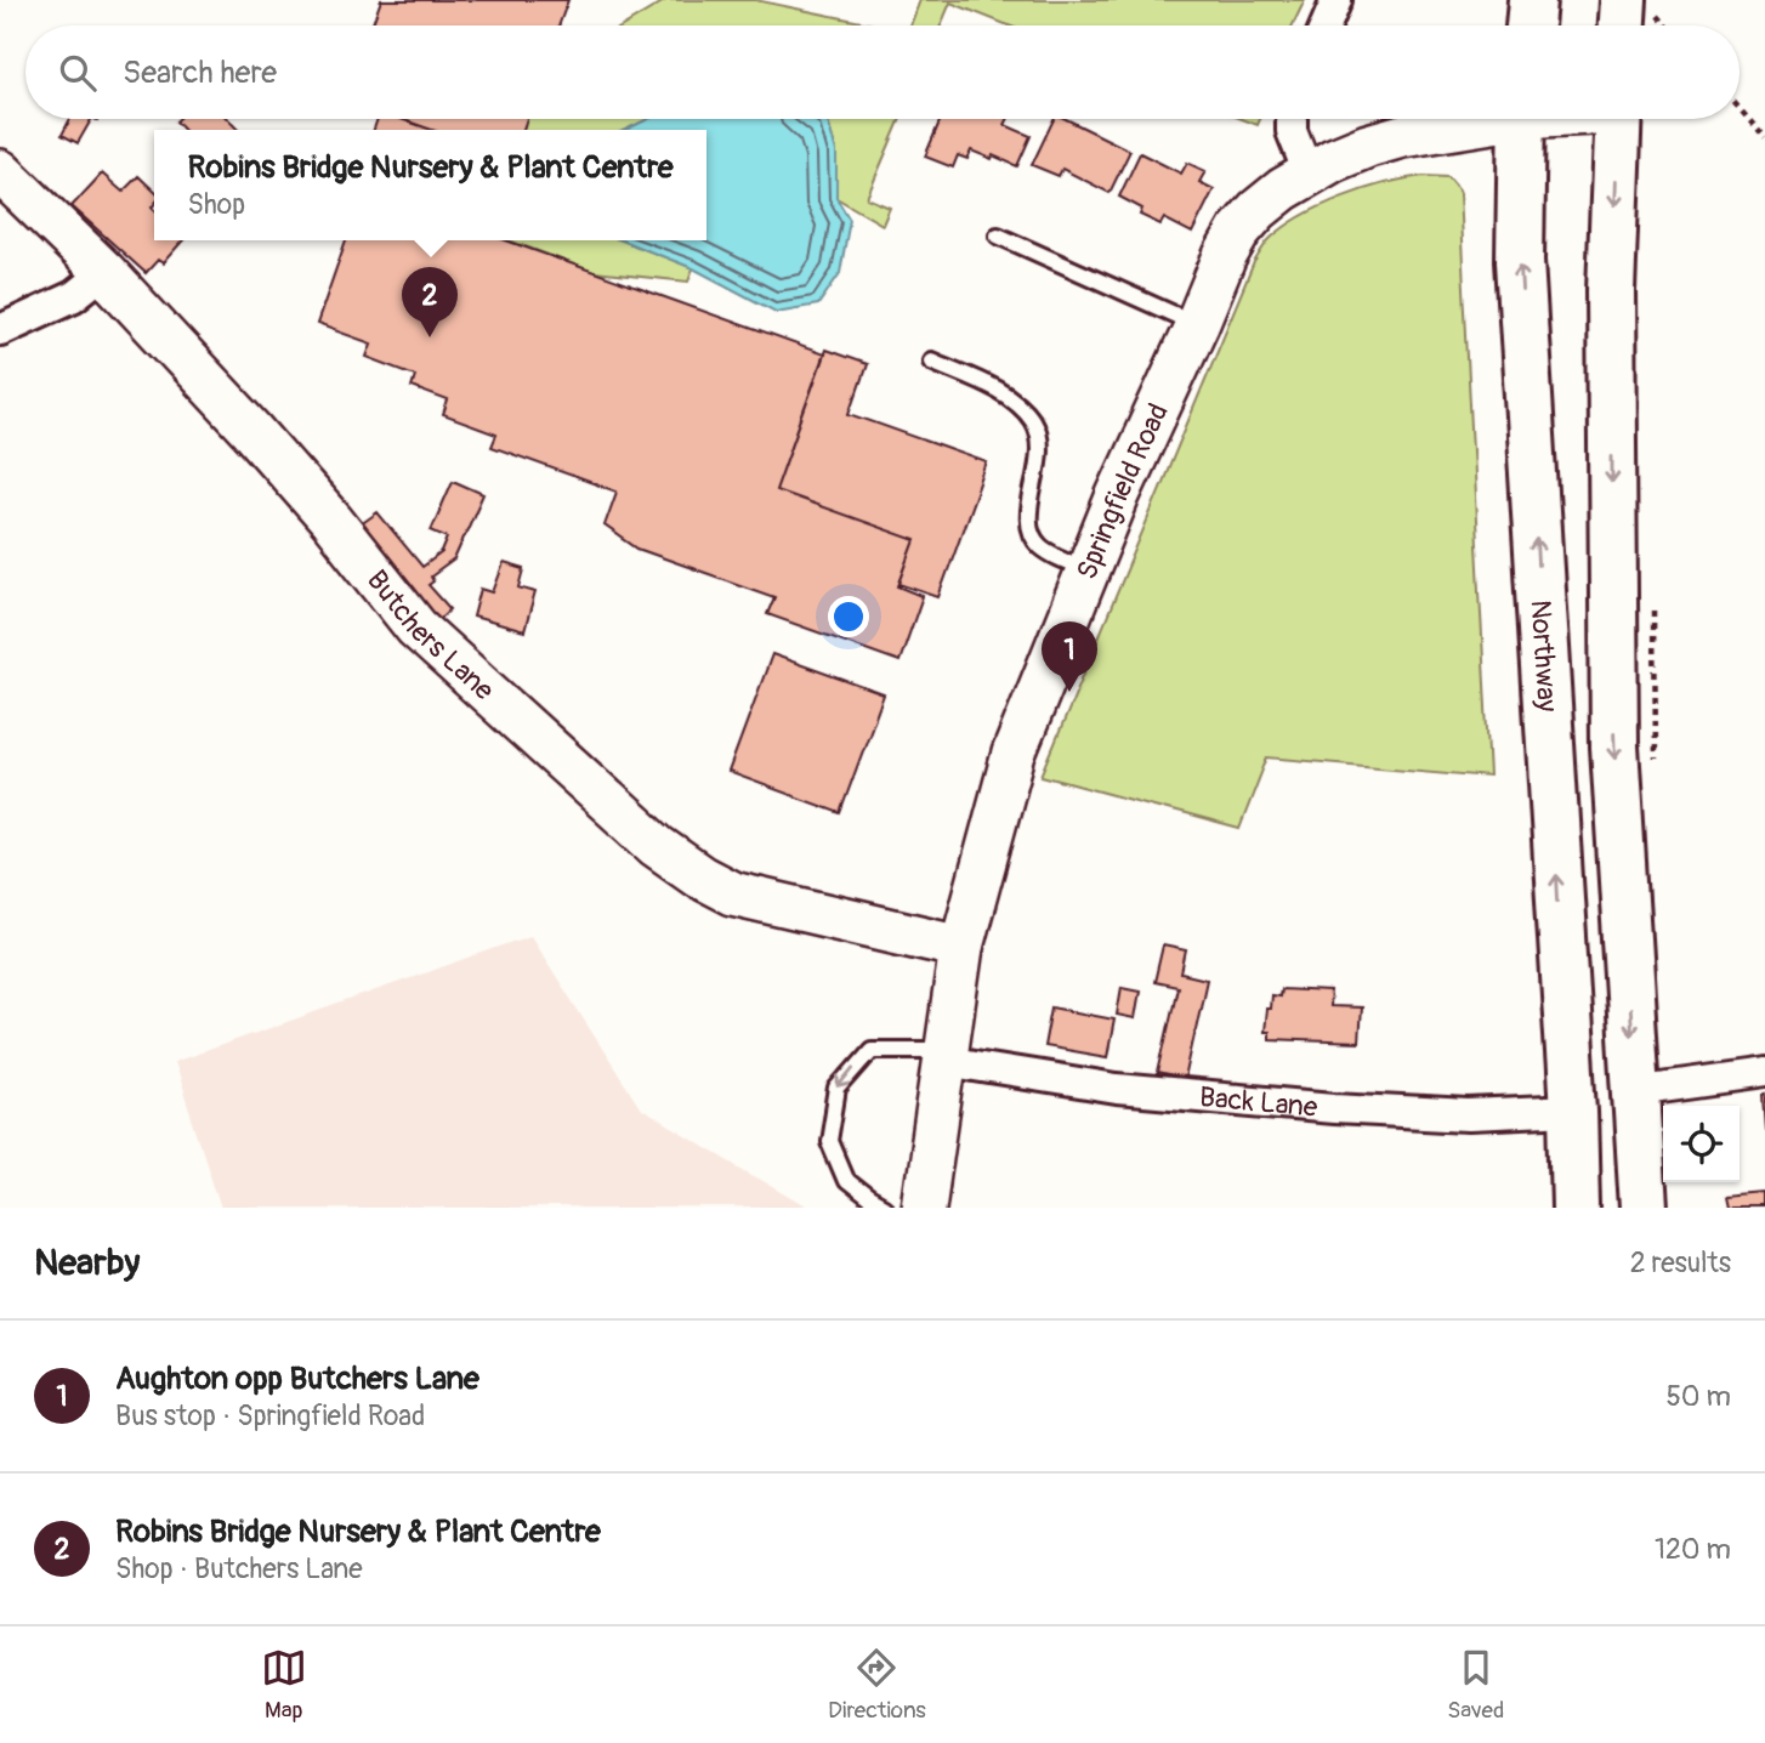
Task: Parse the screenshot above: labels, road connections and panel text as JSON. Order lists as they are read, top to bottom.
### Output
{
  "streets": {
    "highway": ["Northway"],
    "street": ["Springfield Road", "Butchers Lane", "Back Lane"]
  },
  "crossings": [
    ["Springfield Road", "Butchers Lane"],
    ["Springfield Road", "Back Lane"],
    ["Northway", "Back Lane"]
  ],
  "page": {
    "search": "Search here",
    "popup": ["Robins Bridge Nursery & Plant Centre", "Shop"],
    "pins": ["2", "1"],
    "heading": ["Nearby", "2 results"],
    "list": [
      {
        "mark": "1",
        "name": "Aughton opp Butchers Lane",
        "note": "Bus stop · Springfield Road",
        "value": "50 m"
      },
      {
        "mark": "2",
        "name": "Robins Bridge Nursery & Plant Centre",
        "note": "Shop · Butchers Lane",
        "value": "120 m"
      }
    ],
    "nav": ["Map", "Directions", "Saved"]
  }
}
